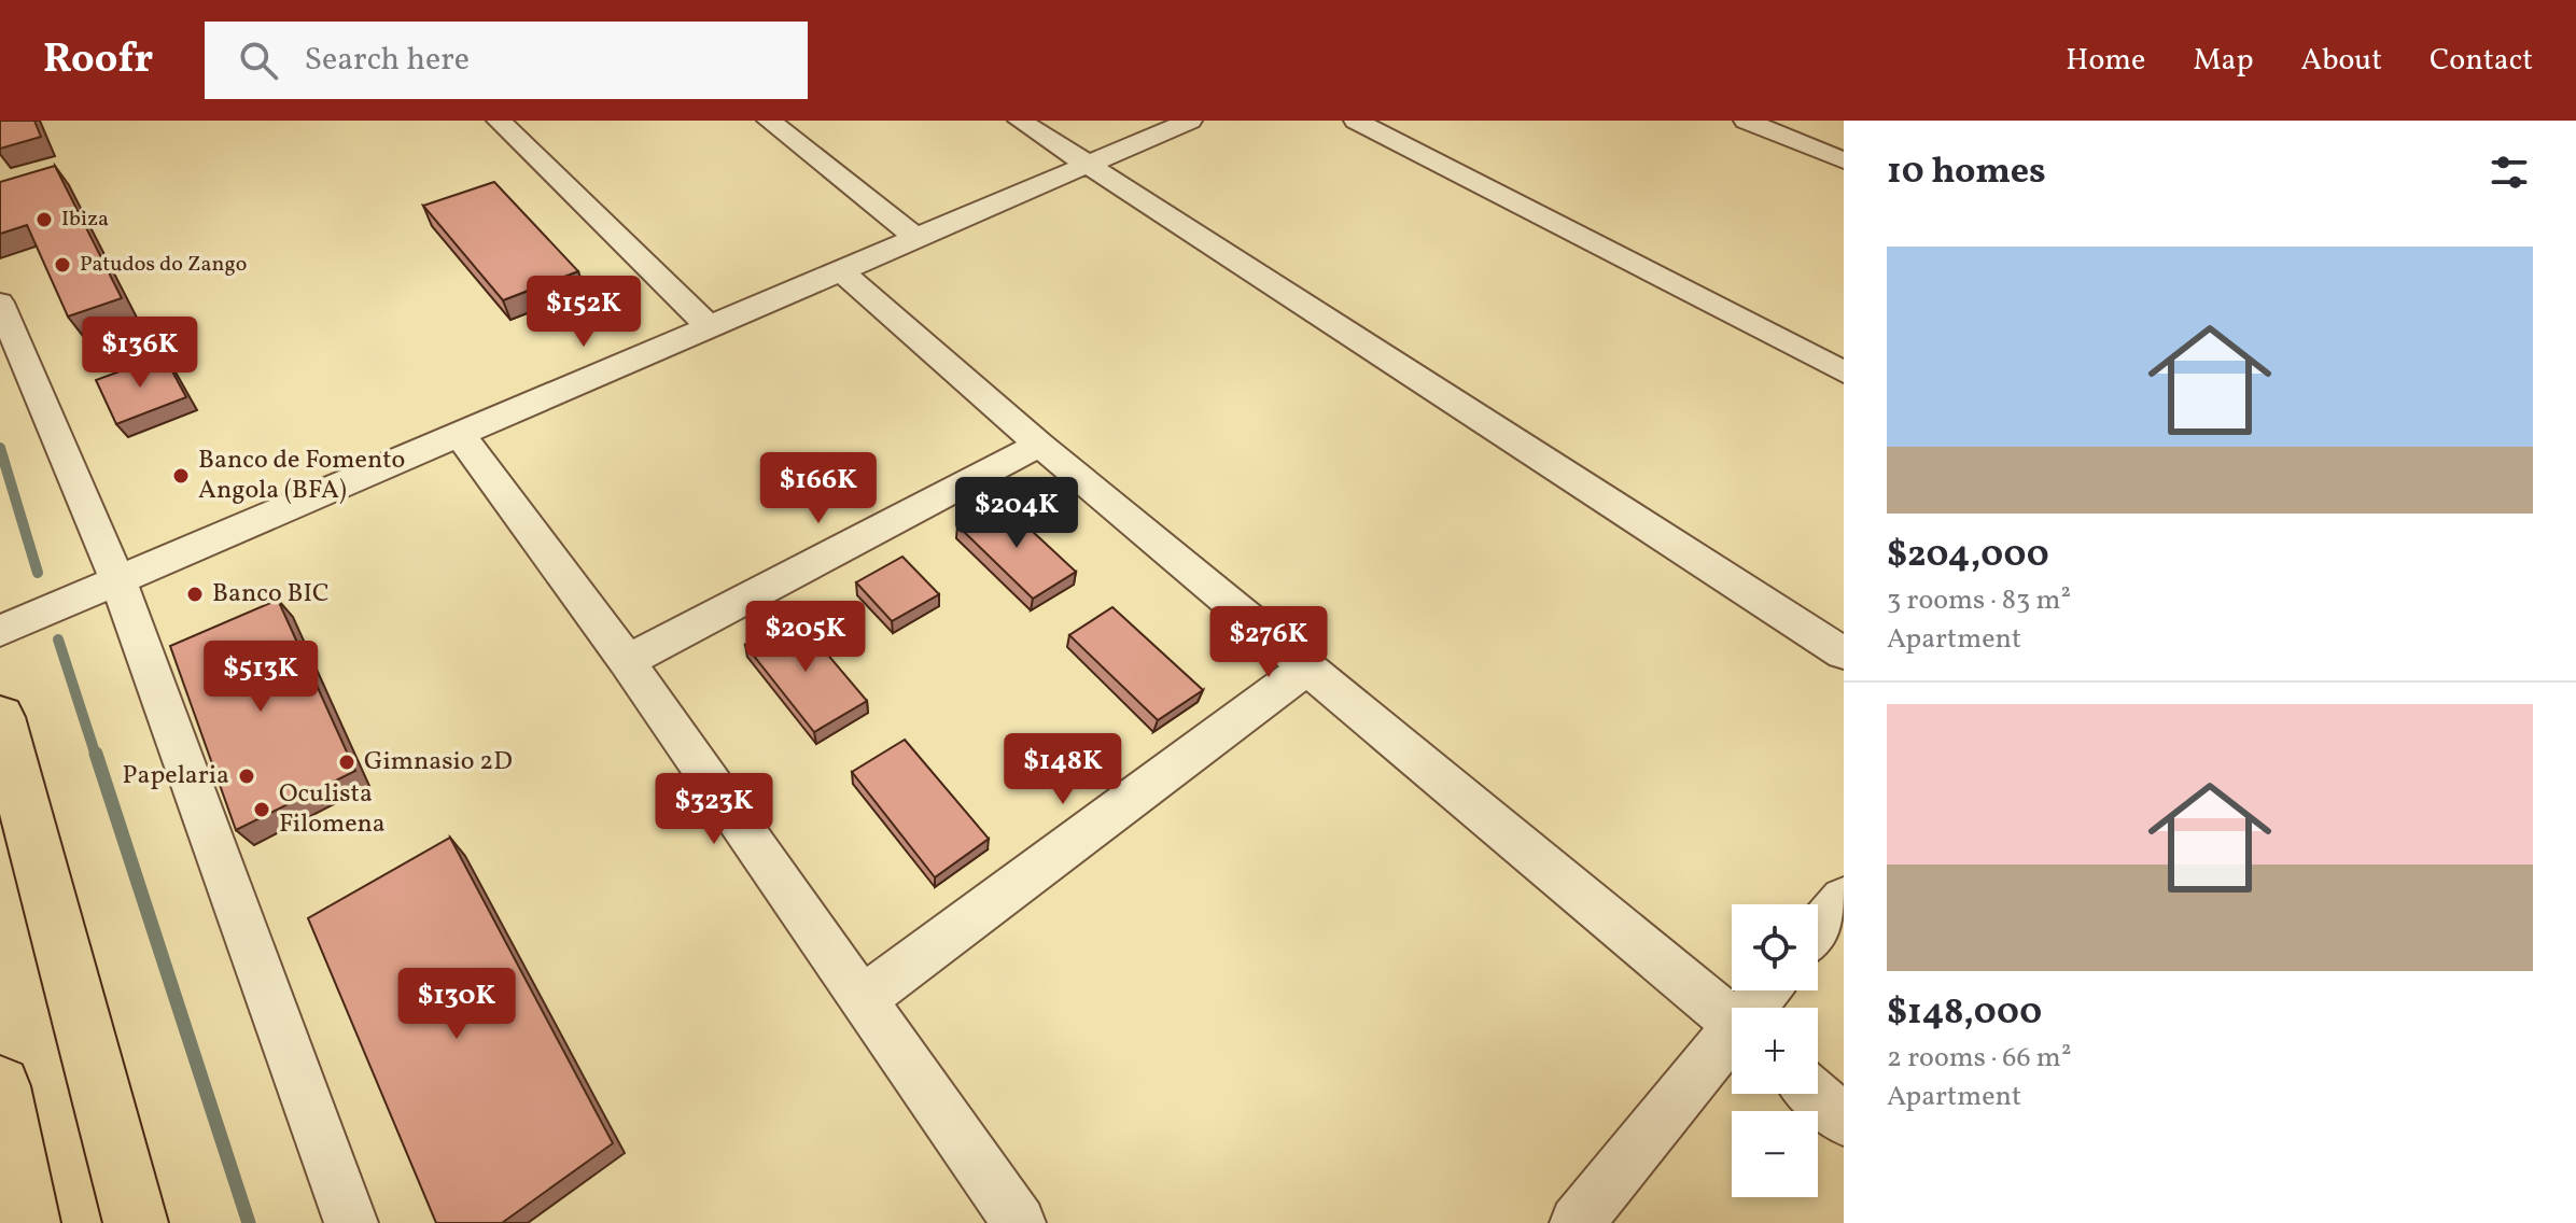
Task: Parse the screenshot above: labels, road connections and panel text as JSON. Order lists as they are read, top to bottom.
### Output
{
  "places": [
    "Ibiza",
    "Patudos do Zango",
    "Banco de Fomento Angola (BFA)",
    "Banco BIC",
    "Gimnasio 2D",
    "Papelaria",
    "Oculista Filomena"
  ],
  "page": {
    "header": "Roofr",
    "search": "Search here",
    "nav": [
      "Home",
      "Map",
      "About",
      "Contact"
    ],
    "heading": "10 homes",
    "list": [
      {
        "name": "$204,000",
        "note": "3 rooms · 83 m² · Apartment"
      },
      {
        "name": "$148,000",
        "note": "2 rooms · 66 m² · Apartment"
      }
    ],
    "price": [
      "$152K",
      "$136K",
      "$166K",
      "$204K",
      "$205K",
      "$276K",
      "$513K",
      "$148K",
      "$323K",
      "$130K"
    ],
    "map_buttons": ["+", "−"]
  }
}
